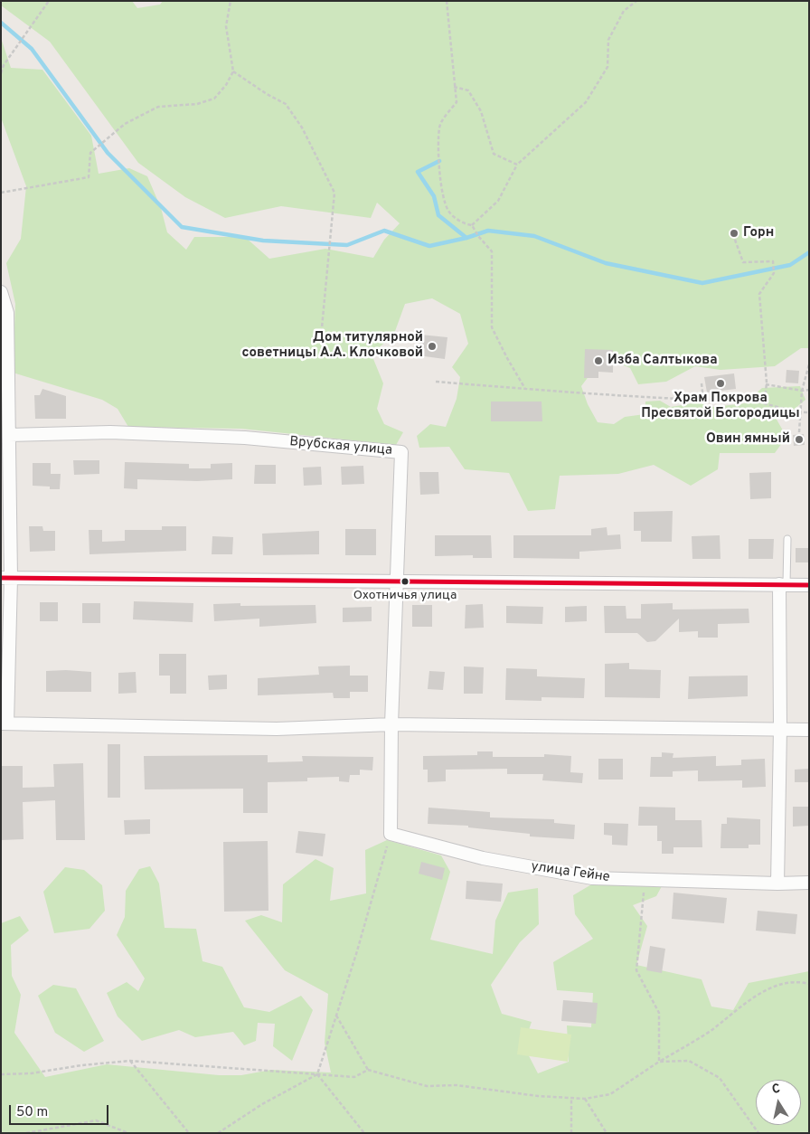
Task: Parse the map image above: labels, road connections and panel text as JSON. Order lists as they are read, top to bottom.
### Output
{
  "streets": {
    "street": ["Врубская улица", "улица Гейне"]
  },
  "crossings": [
    ["Врубская улица", "улица Гейне"]
  ],
  "places": [
    "Горн",
    "Дом титулярной советницы А.А. Клочковой",
    "Изба Салтыкова",
    "Храм Покрова Пресвятой Богородицы",
    "Овин ямный",
    "Охотничья улица"
  ],
  "scale_bar": "50 m",
  "north": "top"
}
